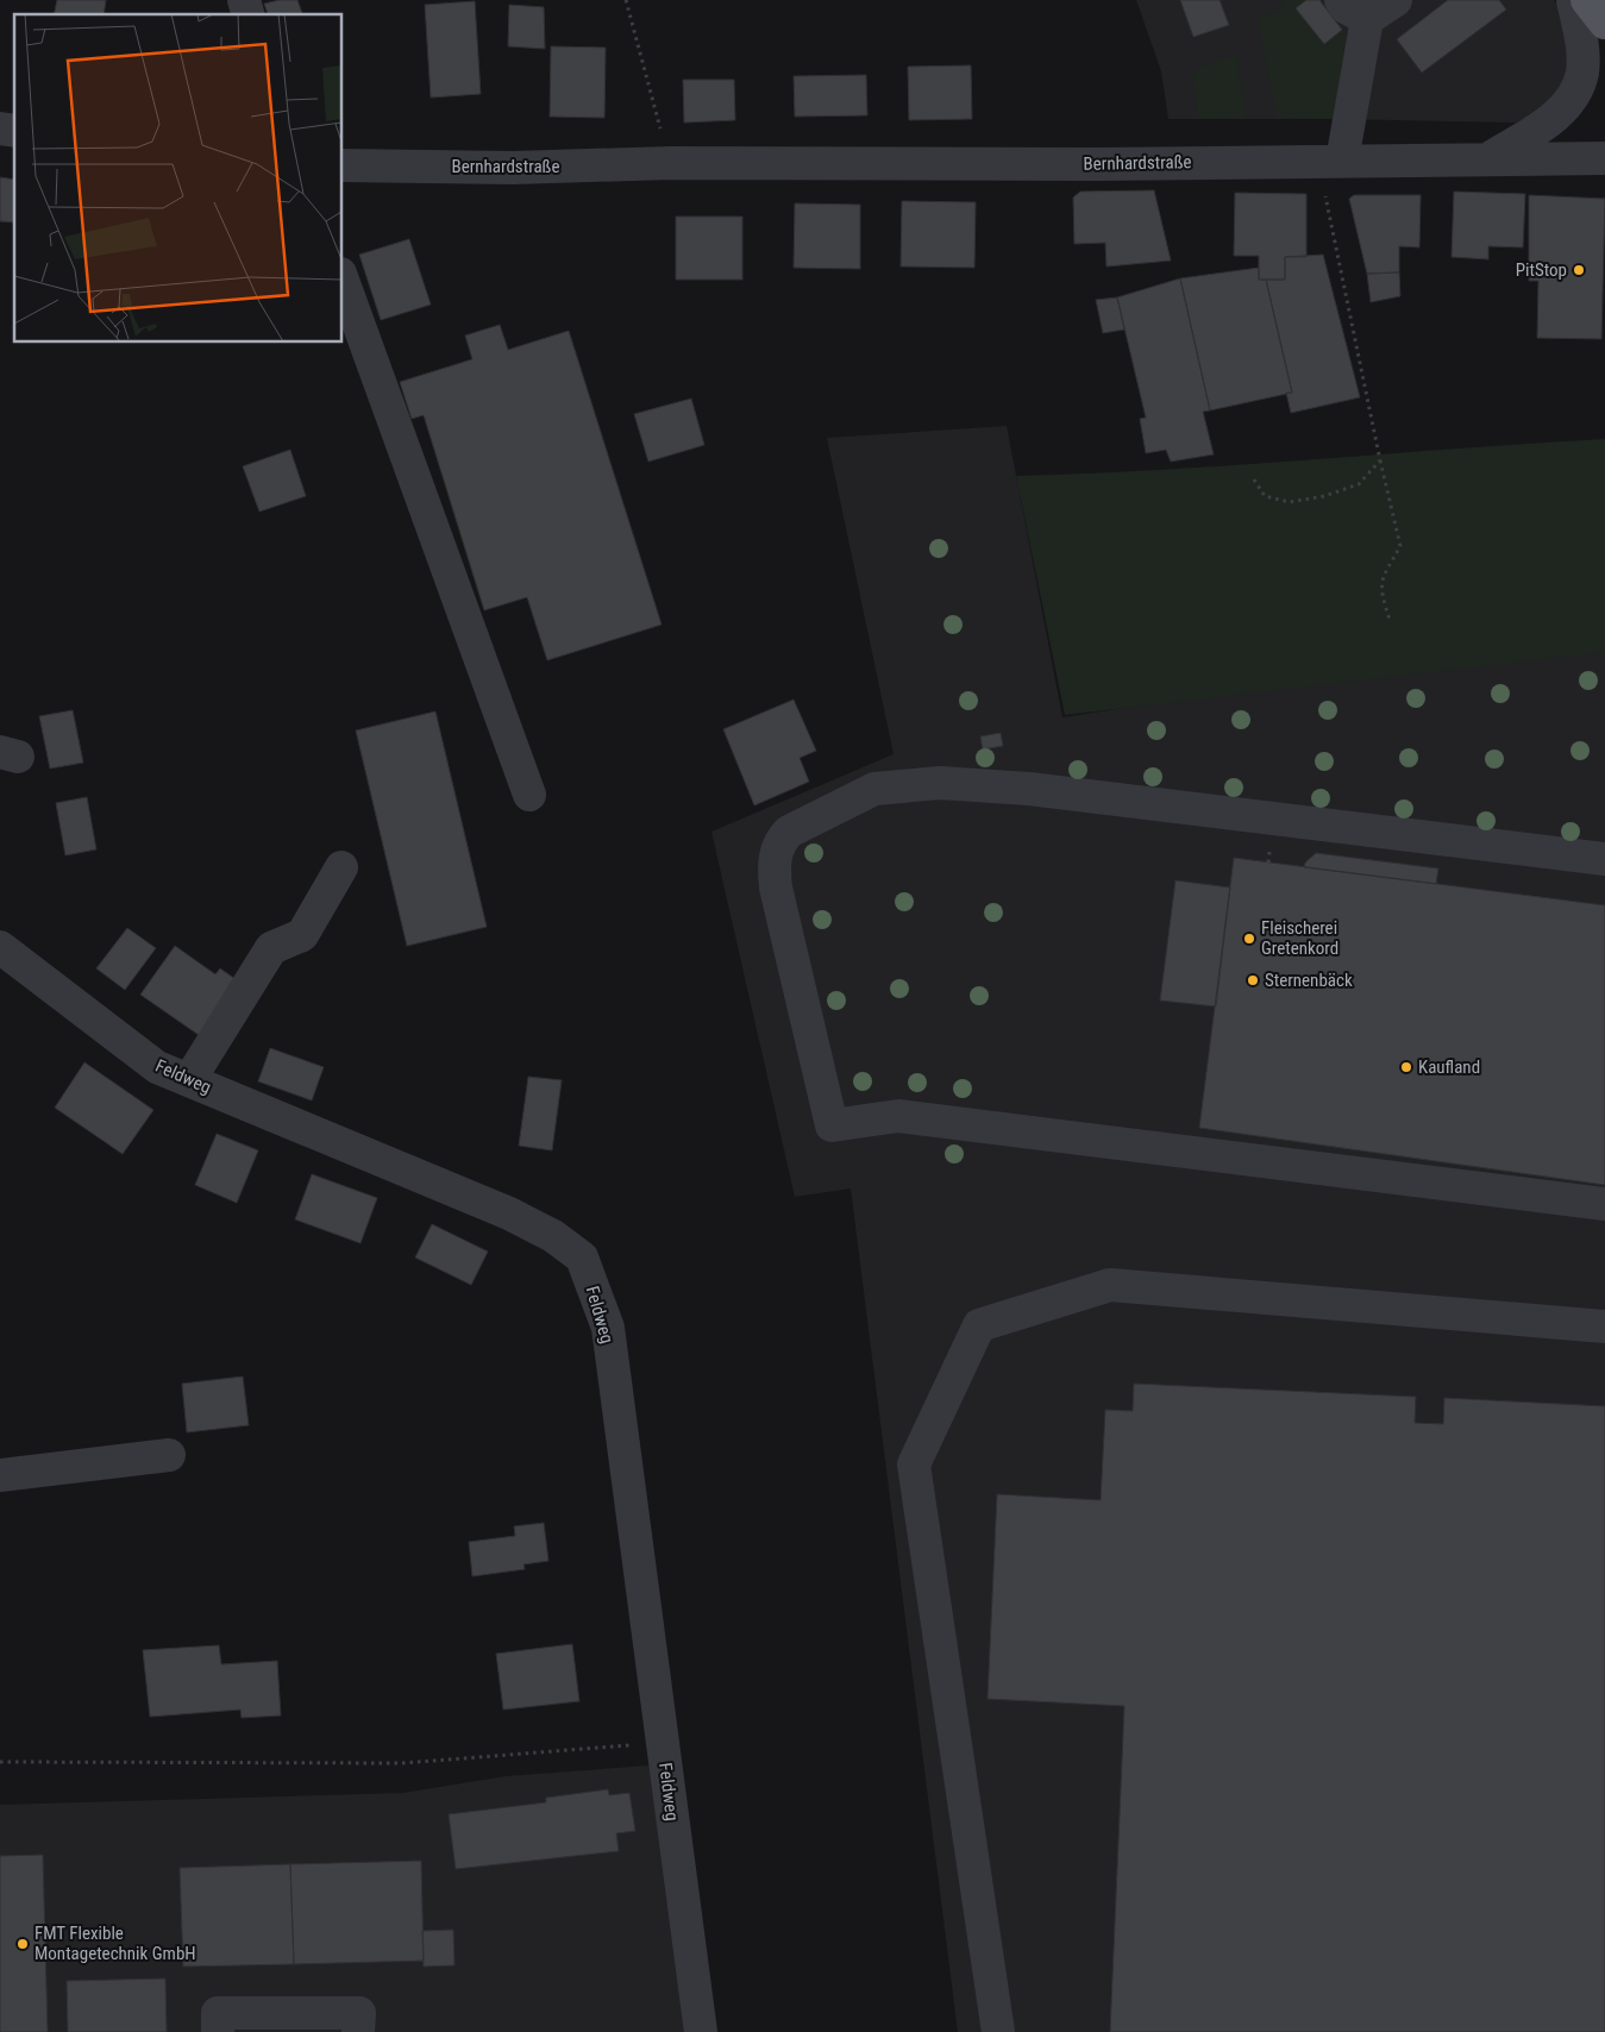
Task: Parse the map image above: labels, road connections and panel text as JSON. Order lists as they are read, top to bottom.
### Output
{
  "streets": {
    "street": ["Bernhardstraße", "Feldweg"]
  },
  "places": [
    "PitStop",
    "Fleischerei Gretenkord",
    "Sternenbäck",
    "Kaufland",
    "FMT Flexible Montagetechnik GmbH"
  ]
}
